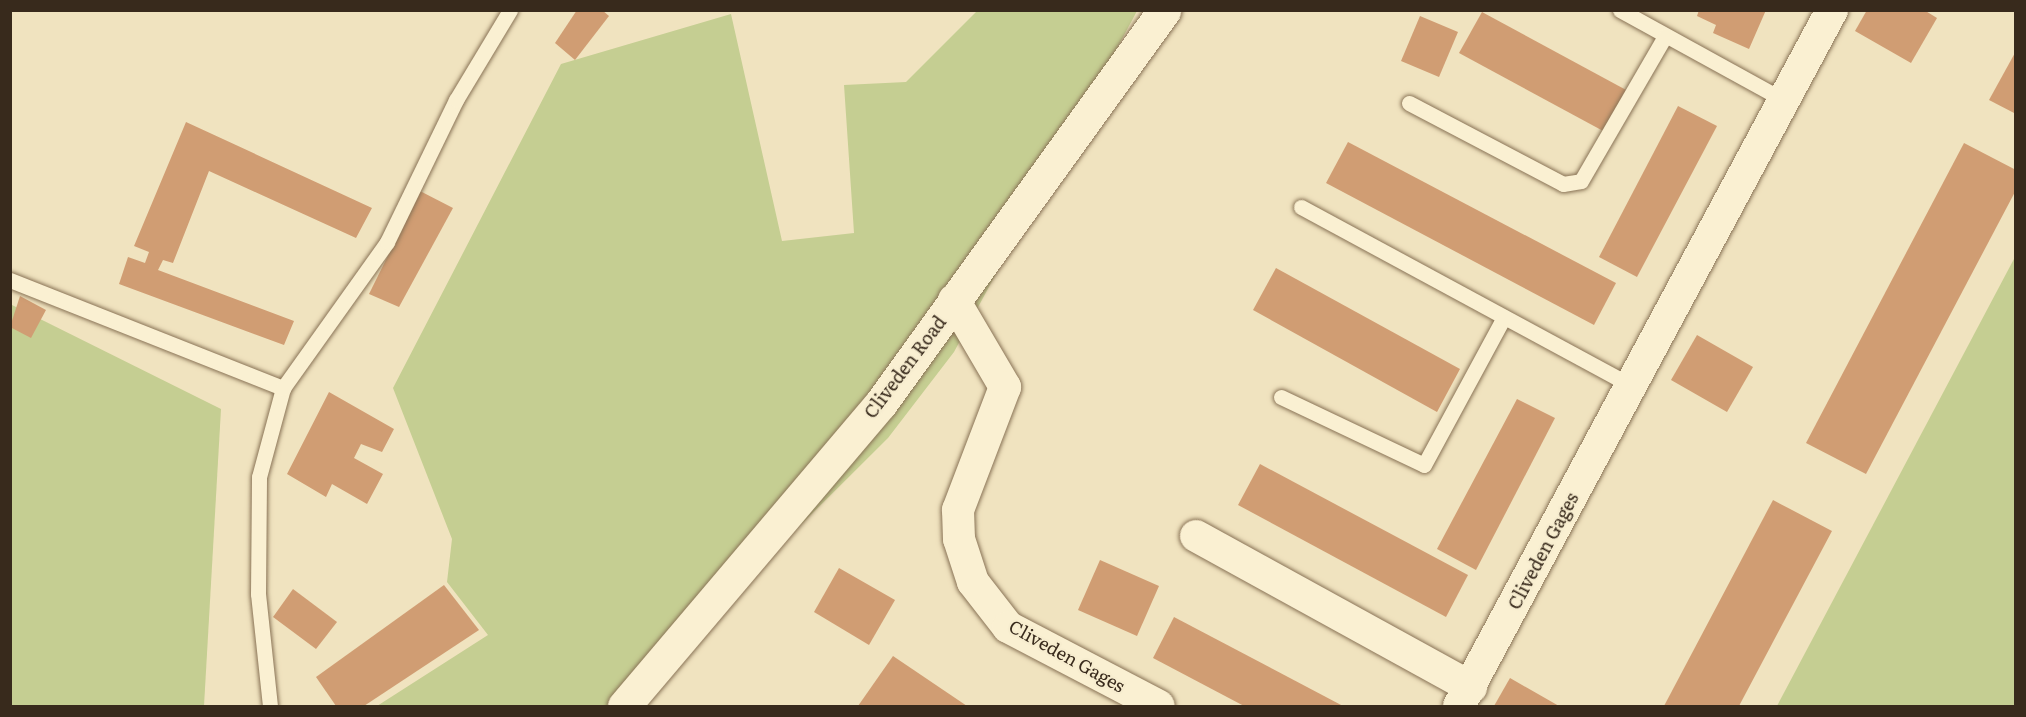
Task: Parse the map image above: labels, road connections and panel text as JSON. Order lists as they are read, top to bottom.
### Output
{
  "streets": {
    "street": ["Cliveden Road", "Cliveden Gages"]
  },
  "crossings": [
    ["Cliveden Road", "Cliveden Gages"]
  ]
}
